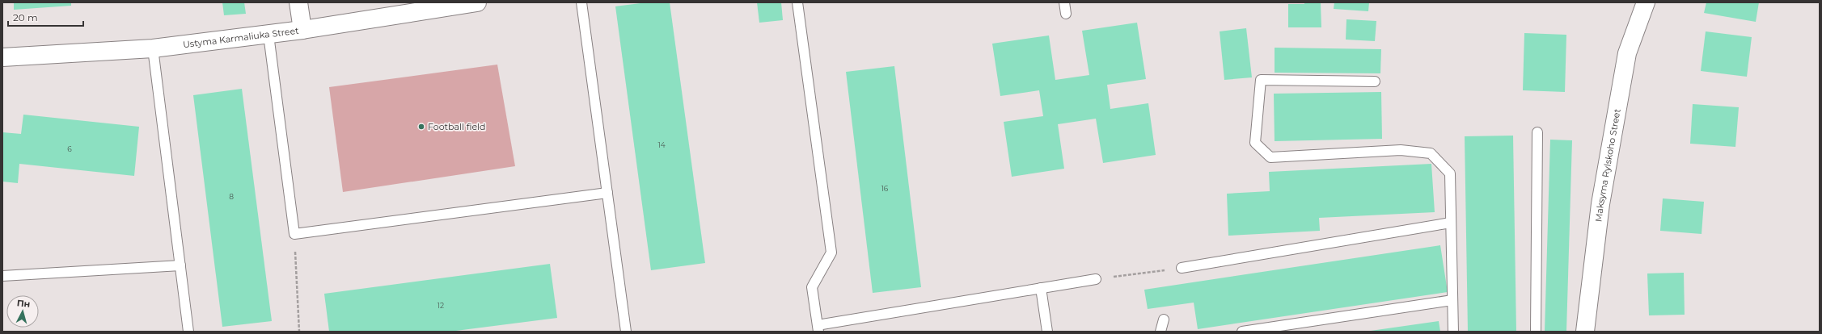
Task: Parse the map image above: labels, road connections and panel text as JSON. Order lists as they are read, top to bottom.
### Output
{
  "streets": {
    "street": ["Ustyma Karmaliuka Street", "Maksyma Rylskoho Street"]
  },
  "places": ["Football field"],
  "house_numbers": [
    "14",
    "6",
    "16",
    "8",
    "12"
  ],
  "scale_bar": "20 m",
  "north": "top"
}
